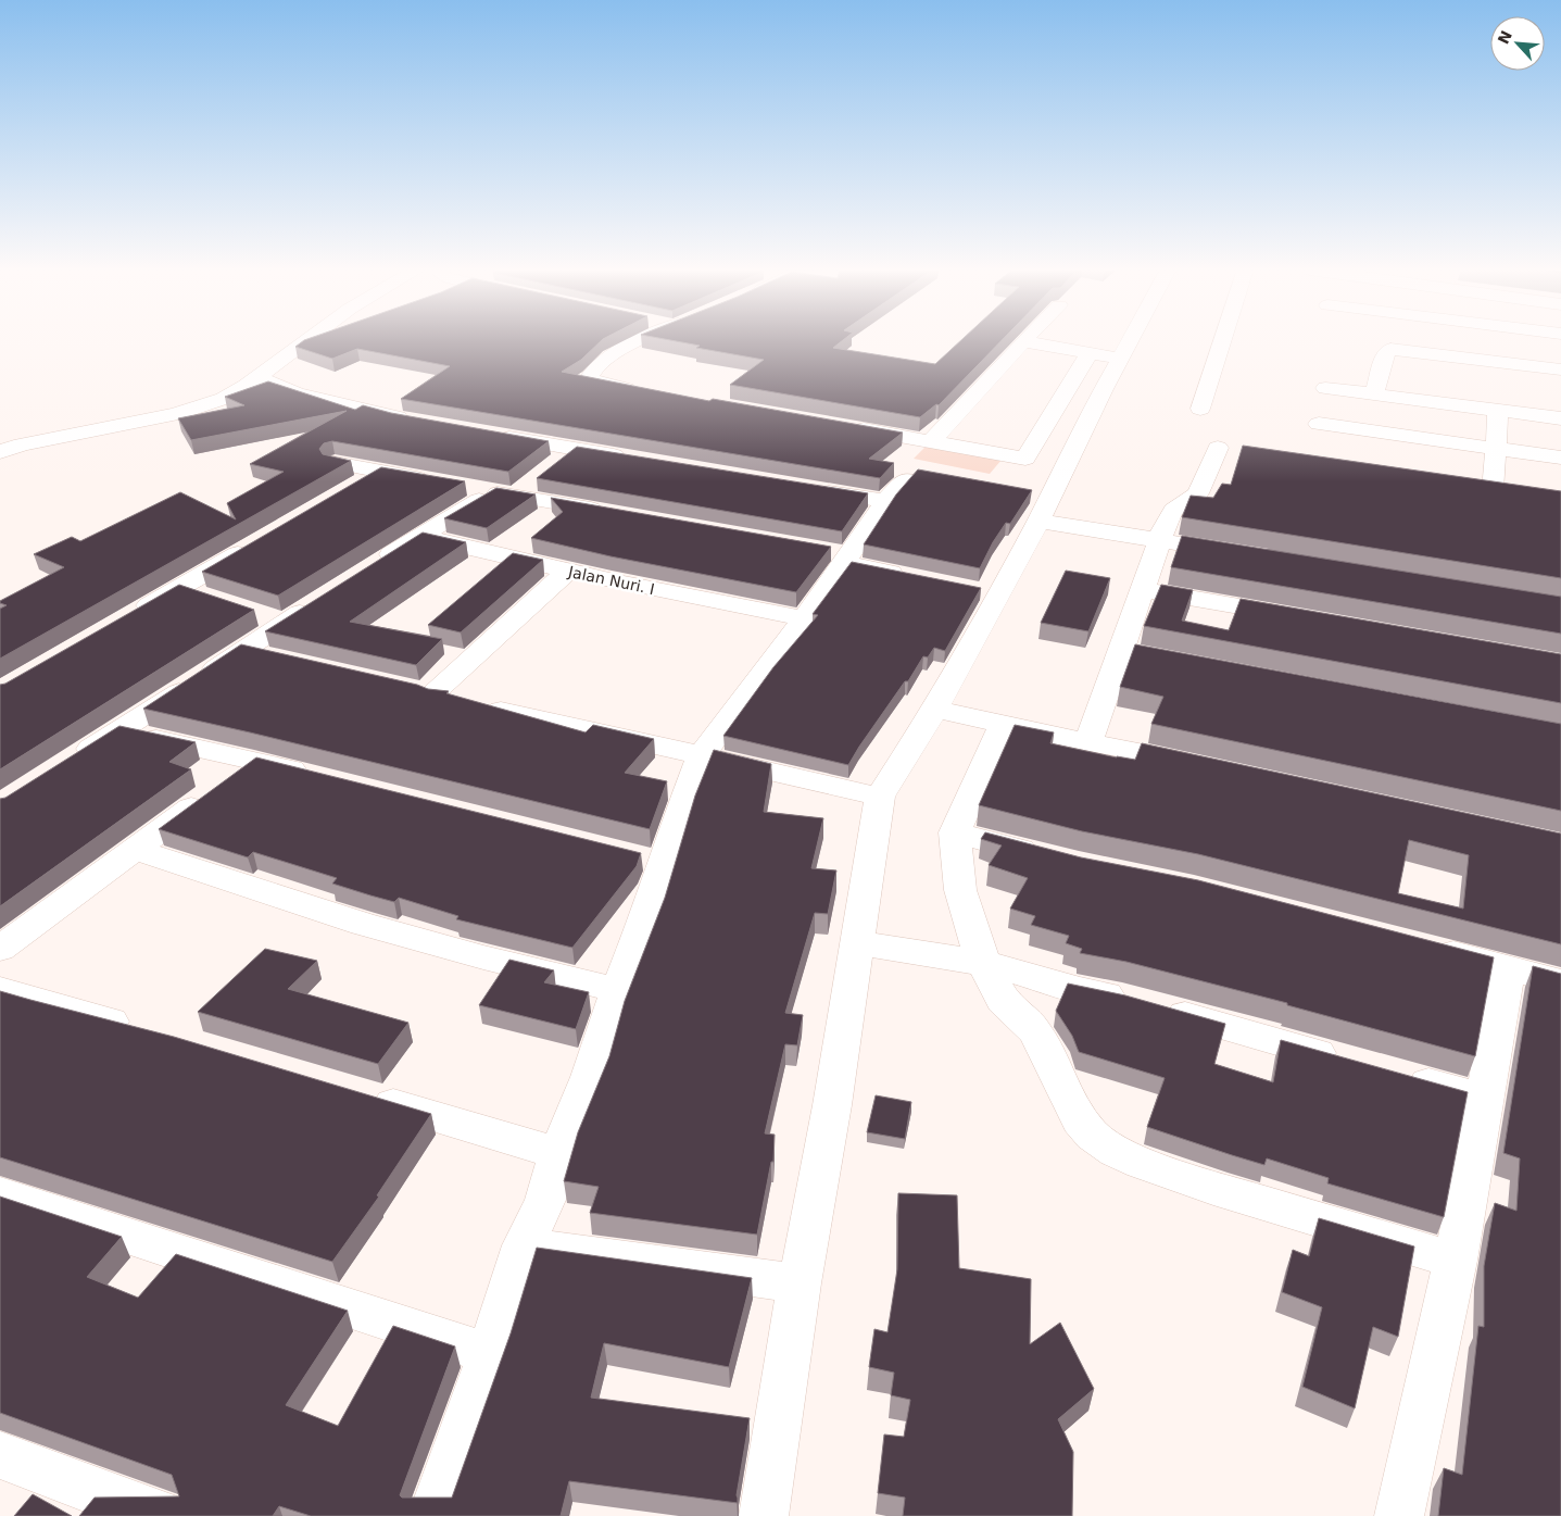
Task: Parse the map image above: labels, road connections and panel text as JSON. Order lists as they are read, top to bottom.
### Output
{
  "streets": {
    "street": ["Jalan Nuri. I"]
  },
  "north": "top left"
}
